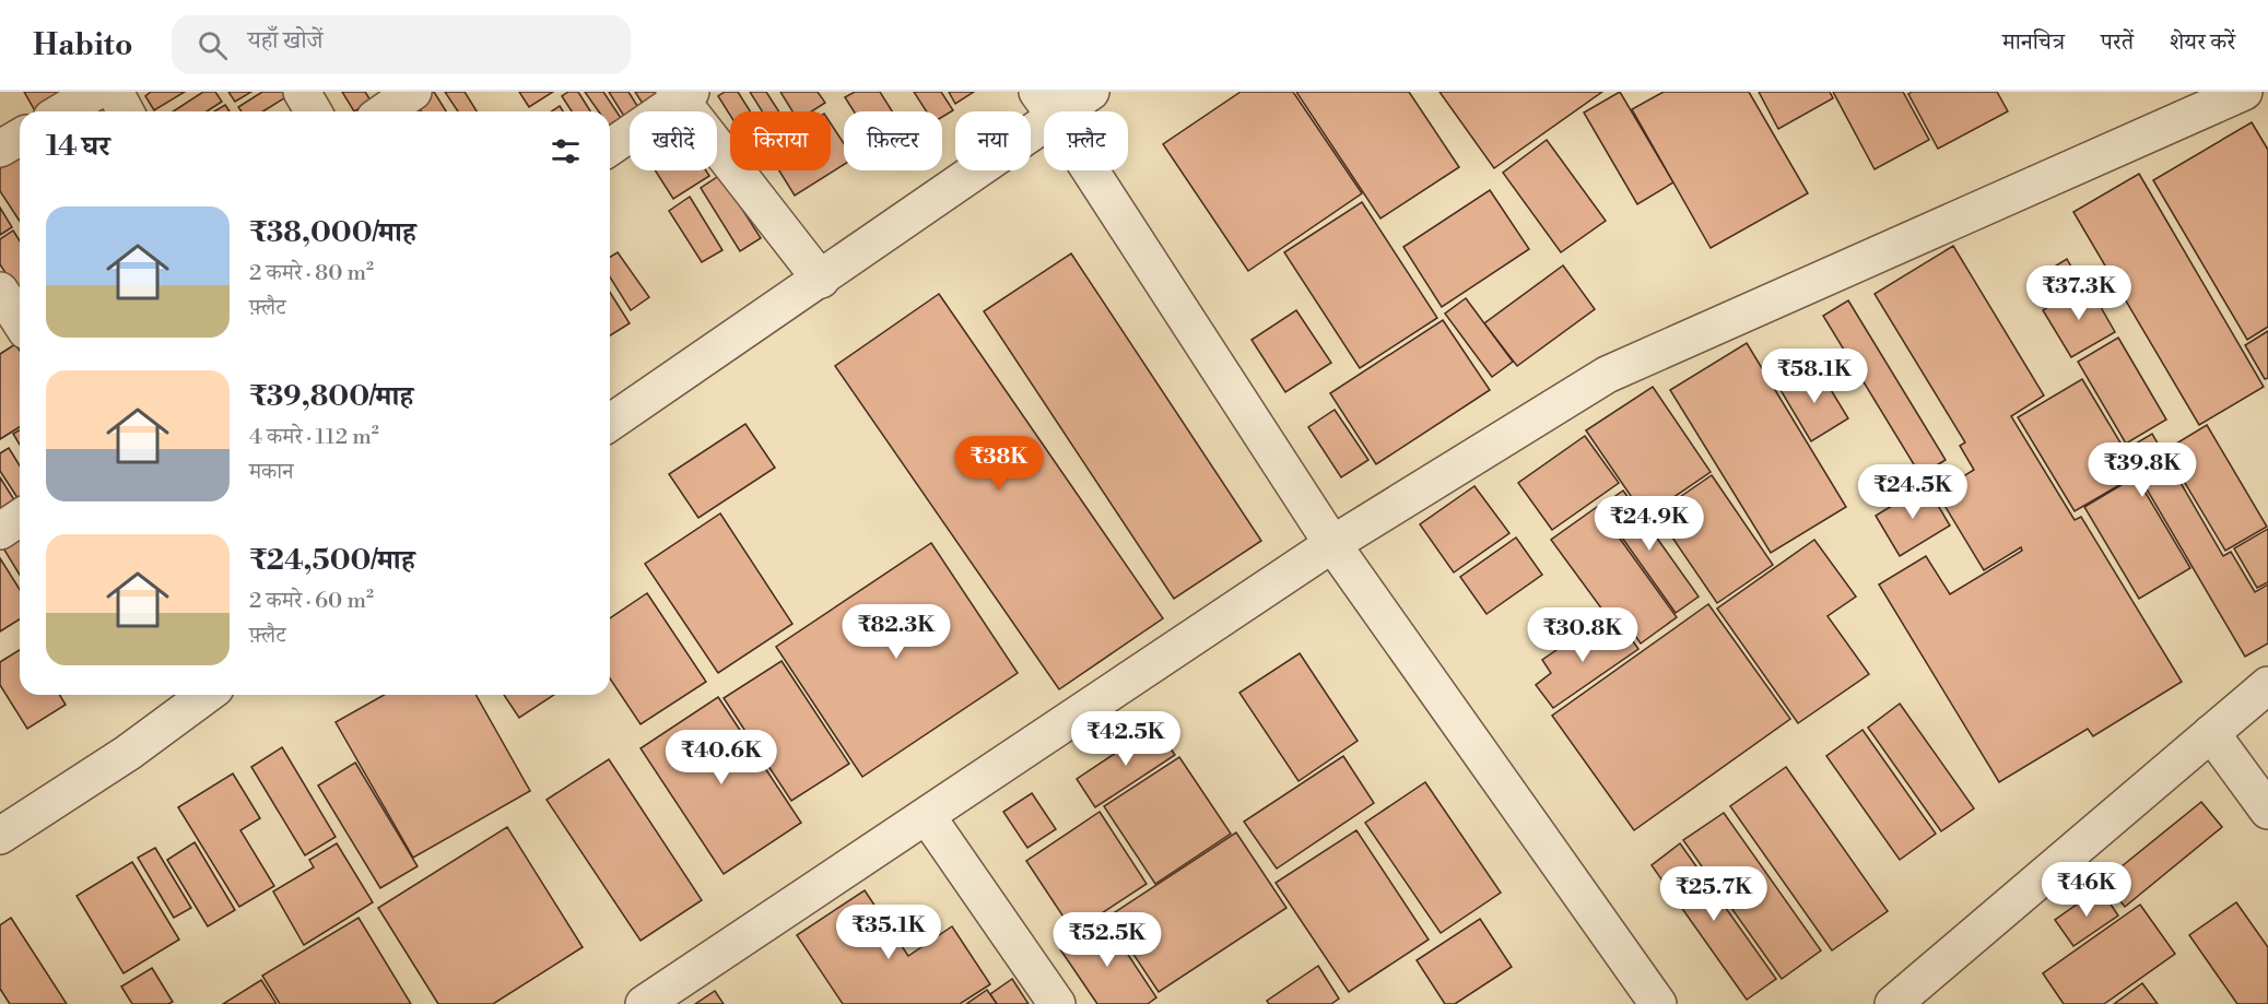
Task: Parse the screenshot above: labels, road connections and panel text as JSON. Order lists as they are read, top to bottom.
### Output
{
  "page": {
    "header": "Habito",
    "search": "यहाँ खोजें",
    "nav": ["मानचित्र", "परतें", "शेयर करें"],
    "chip": [
      "खरीदें",
      "किराया",
      "फ़िल्टर",
      "नया",
      "फ़्लैट"
    ],
    "heading": "14 घर",
    "list": [
      {
        "name": "₹38,000/माह",
        "note": "2 कमरे · 80 m² · फ़्लैट"
      },
      {
        "name": "₹39,800/माह",
        "note": "4 कमरे · 112 m² · मकान"
      },
      {
        "name": "₹24,500/माह",
        "note": "2 कमरे · 60 m² · फ़्लैट"
      }
    ],
    "price": [
      "₹37.3K",
      "₹58.1K",
      "₹38K",
      "₹39.8K",
      "₹24.5K",
      "₹24.9K",
      "₹82.3K",
      "₹30.8K",
      "₹42.5K",
      "₹40.6K",
      "₹46K",
      "₹25.7K",
      "₹35.1K",
      "₹52.5K"
    ]
  }
}
